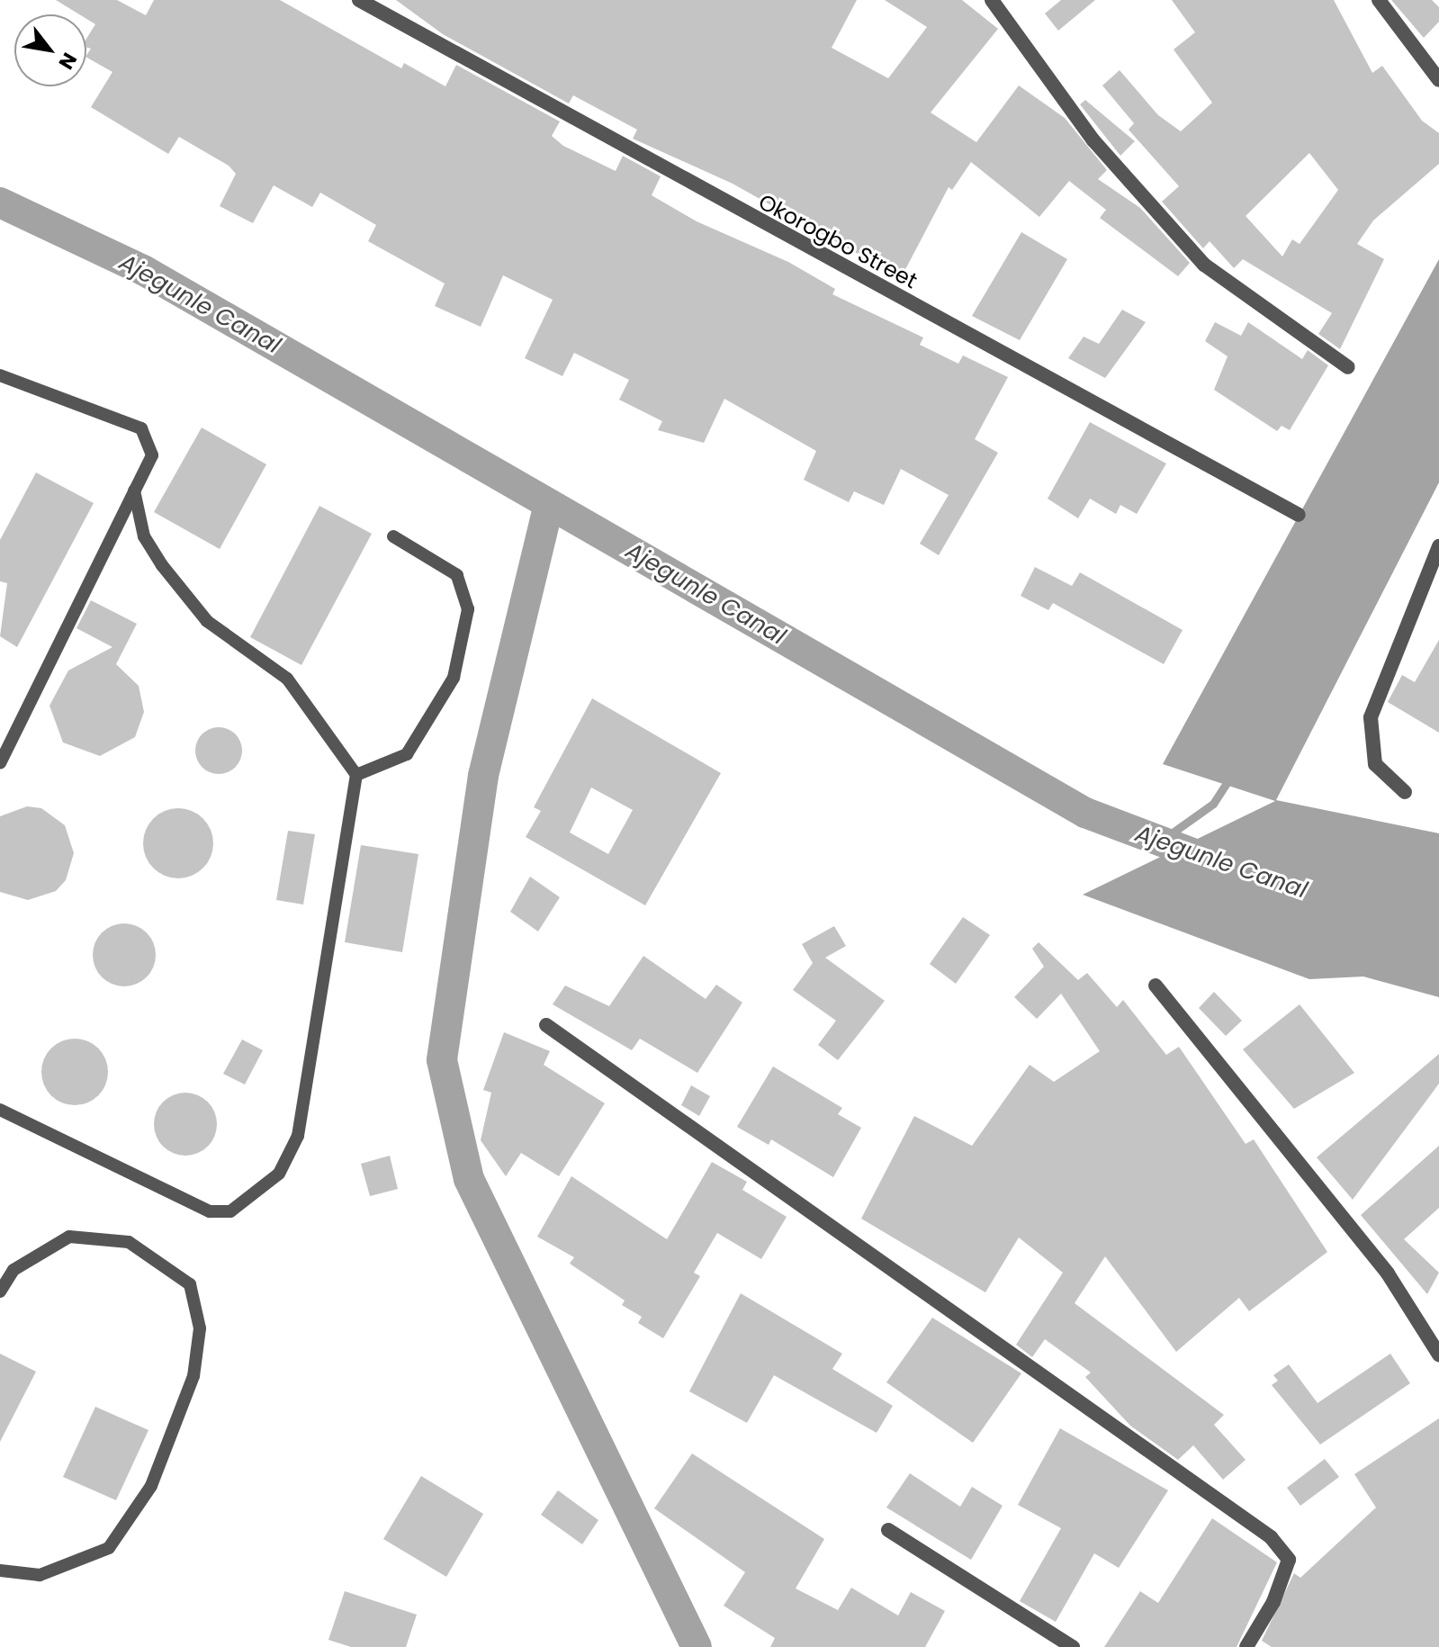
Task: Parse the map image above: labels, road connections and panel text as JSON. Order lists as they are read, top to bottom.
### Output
{
  "streets": {
    "street": ["Okorogbo Street"]
  },
  "water": ["Ajegunle Canal"],
  "north": "bottom right"
}
